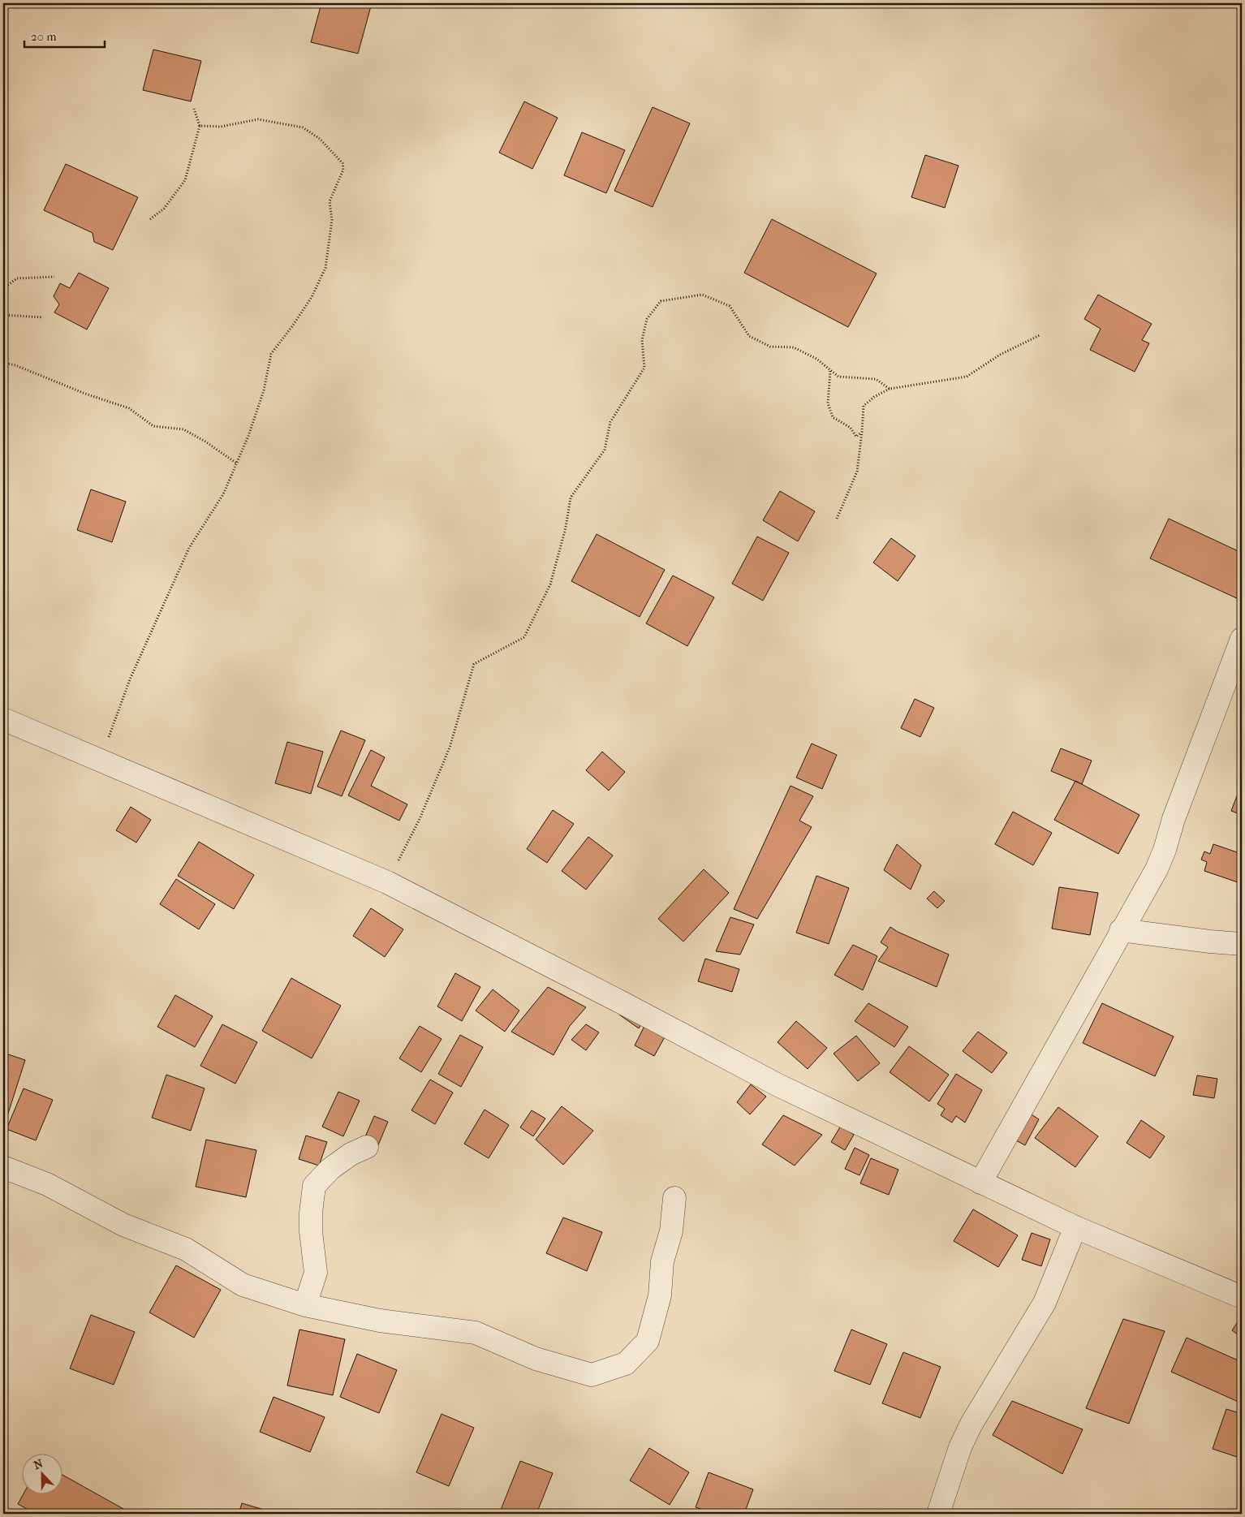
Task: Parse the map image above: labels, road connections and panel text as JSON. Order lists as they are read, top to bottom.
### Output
{
  "scale_bar": "20 m",
  "north": "top"
}
